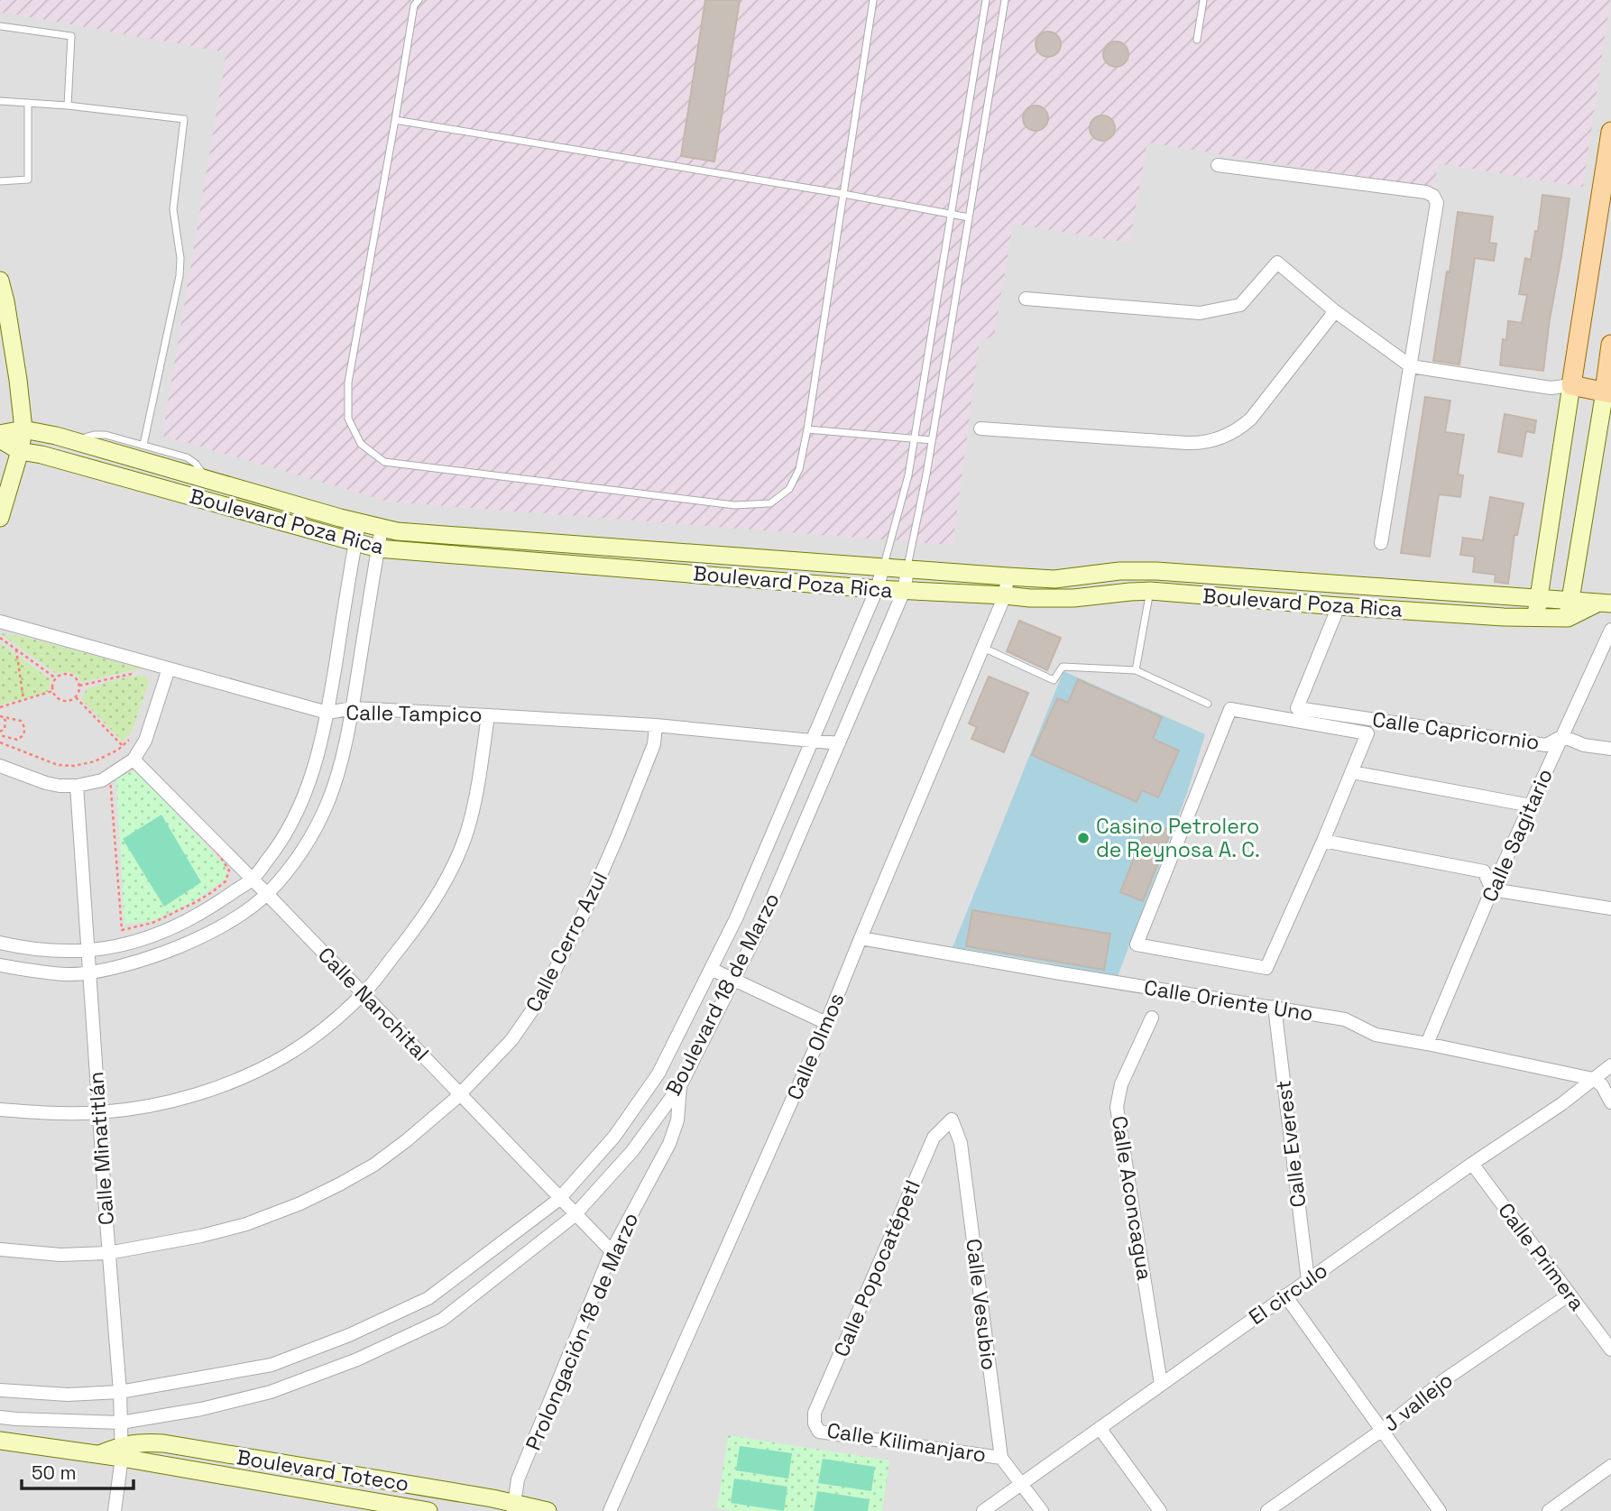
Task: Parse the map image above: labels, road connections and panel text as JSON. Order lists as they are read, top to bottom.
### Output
{
  "streets": {
    "main road": ["Boulevard Poza Rica", "Boulevard Toteco"],
    "street": [
      "Calle Tampico",
      "Calle Capricornio",
      "Calle Sagitario",
      "Calle Cerro Azul",
      "Boulevard 18 de Marzo",
      "Calle Oriente Uno",
      "Calle Nanchital",
      "Calle Olmos",
      "Calle Everest",
      "Calle Minatitlán",
      "Calle Aconcagua",
      "Calle Primera",
      "Calle Popocatépetl",
      "El circulo",
      "Calle Vesubio",
      "Prolongación 18 de Marzo",
      "J vallejo",
      "Calle Kilimanjaro"
    ]
  },
  "crossings": [
    ["Boulevard Poza Rica", "Calle Capricornio"],
    ["Boulevard Poza Rica", "Boulevard 18 de Marzo"],
    ["Boulevard Poza Rica", "Calle Olmos"],
    ["Calle Tampico", "Calle Cerro Azul"],
    ["Calle Tampico", "Boulevard 18 de Marzo"],
    ["Calle Capricornio", "Calle Sagitario"],
    ["Calle Sagitario", "Calle Oriente Uno"],
    ["Calle Cerro Azul", "Calle Nanchital"],
    ["Calle Cerro Azul", "Calle Minatitlán"],
    ["Boulevard 18 de Marzo", "Calle Nanchital"],
    ["Boulevard 18 de Marzo", "Calle Minatitlán"],
    ["Boulevard 18 de Marzo", "Prolongación 18 de Marzo"],
    ["Calle Oriente Uno", "Calle Olmos"],
    ["Calle Oriente Uno", "Calle Everest"],
    ["Calle Oriente Uno", "El circulo"],
    ["Calle Nanchital", "Prolongación 18 de Marzo"],
    ["Calle Everest", "El circulo"],
    ["Calle Minatitlán", "Boulevard Toteco"],
    ["Calle Aconcagua", "El circulo"],
    ["Calle Primera", "El circulo"],
    ["Calle Primera", "J vallejo"],
    ["Calle Popocatépetl", "Calle Vesubio"],
    ["Calle Popocatépetl", "Calle Kilimanjaro"],
    ["El circulo", "Calle Vesubio"],
    ["Calle Vesubio", "Calle Kilimanjaro"],
    ["Prolongación 18 de Marzo", "Boulevard Toteco"]
  ],
  "places": ["Casino Petrolero de Reynosa A. C."],
  "scale_bar": "50 m"
}
